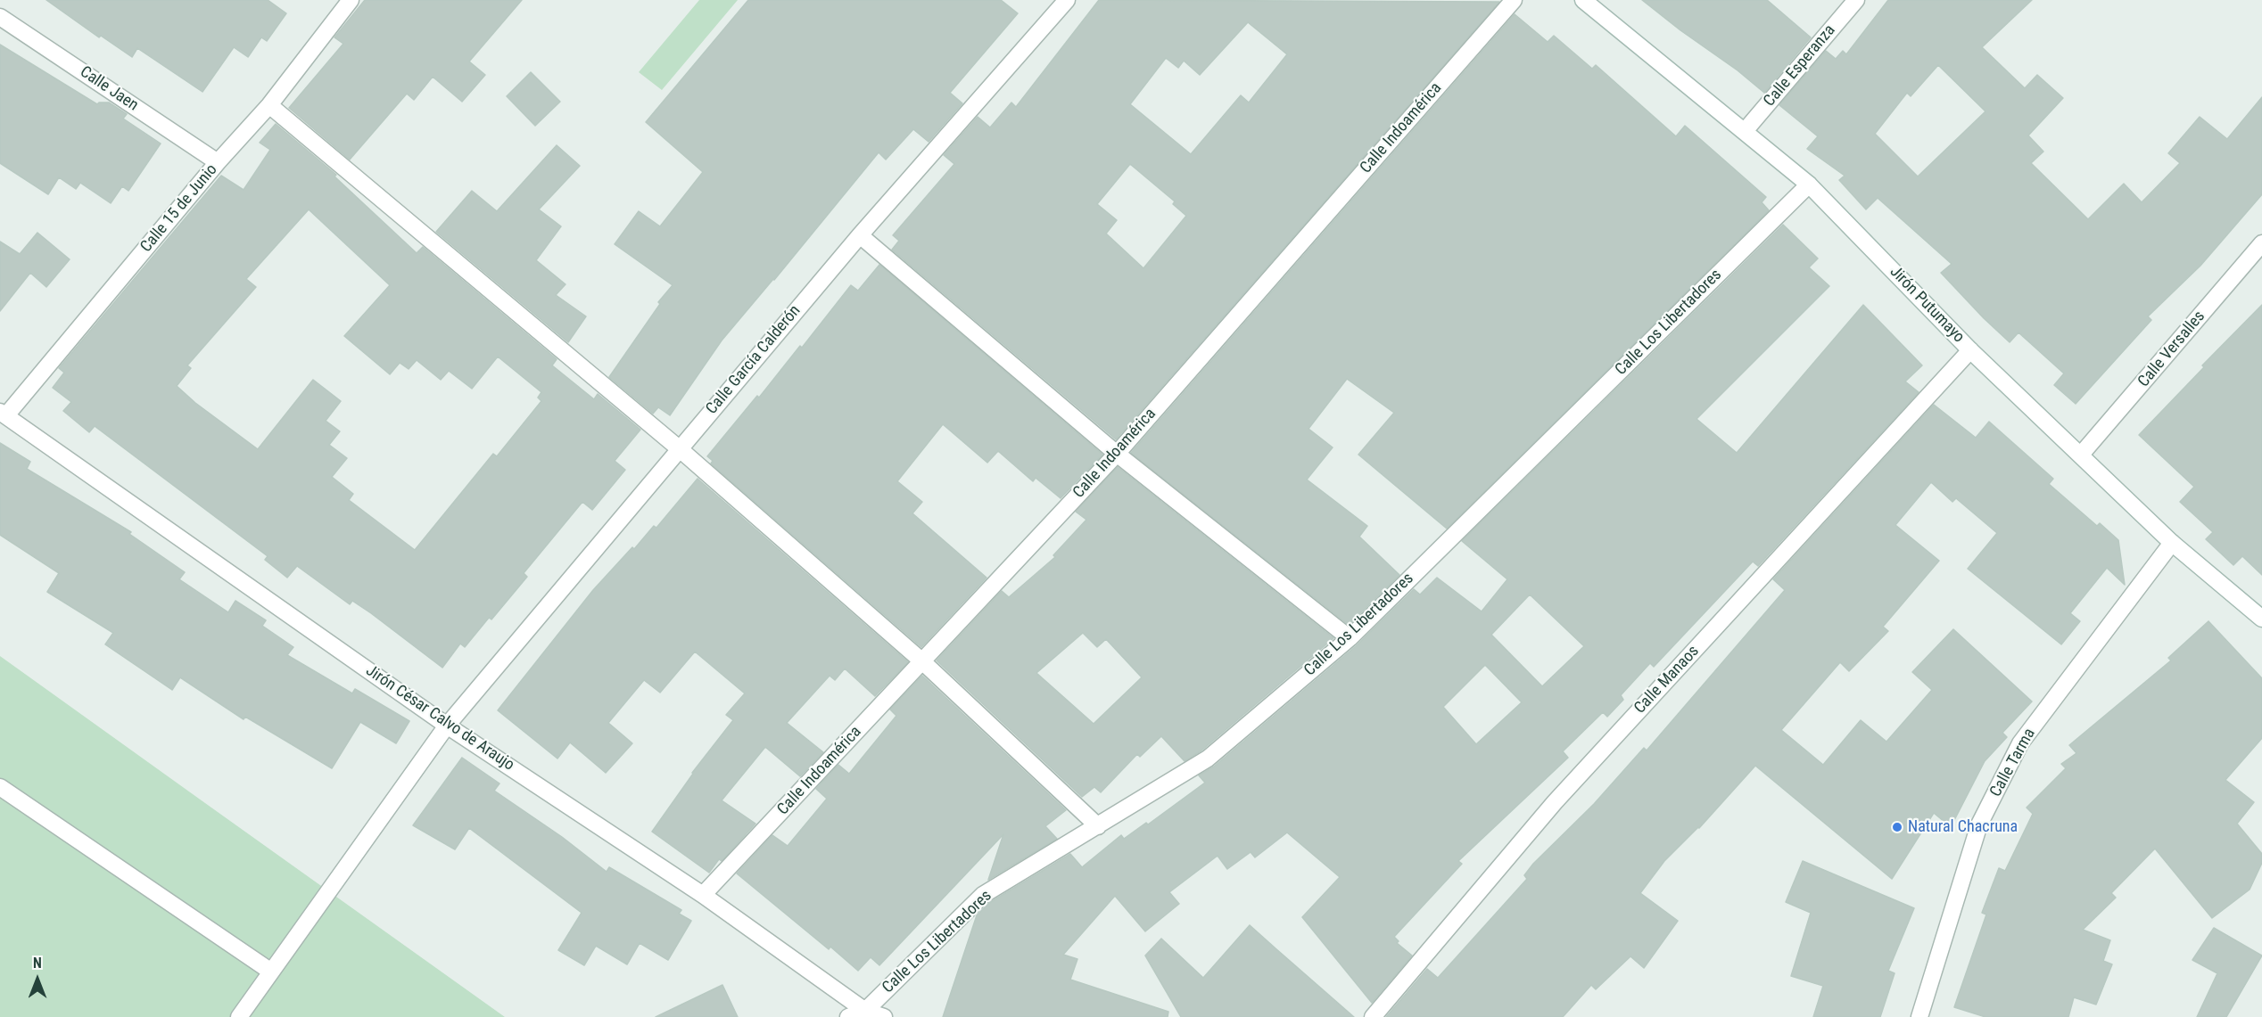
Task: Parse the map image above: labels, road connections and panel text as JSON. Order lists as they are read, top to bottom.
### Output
{
  "streets": {
    "street": [
      "Calle Esperanza",
      "Calle Jaen",
      "Calle Indoamérica",
      "Calle 15 de Junio",
      "Jirón Putumayo",
      "Calle Los Libertadores",
      "Calle Versalles",
      "Calle García Calderón",
      "Calle Manaos",
      "Jirón César Calvo de Araujo",
      "Calle Tarma"
    ]
  },
  "crossings": [
    ["Calle Esperanza", "Jirón Putumayo"],
    ["Calle Jaen", "Calle 15 de Junio"],
    ["Calle Indoamérica", "Jirón César Calvo de Araujo"],
    ["Calle 15 de Junio", "Jirón César Calvo de Araujo"],
    ["Jirón Putumayo", "Calle Los Libertadores"],
    ["Jirón Putumayo", "Calle Versalles"],
    ["Jirón Putumayo", "Calle Manaos"],
    ["Jirón Putumayo", "Calle Tarma"],
    ["Calle Los Libertadores", "Jirón César Calvo de Araujo"],
    ["Calle García Calderón", "Jirón César Calvo de Araujo"]
  ],
  "places": ["Natural Chacruna"],
  "north": "top"
}
